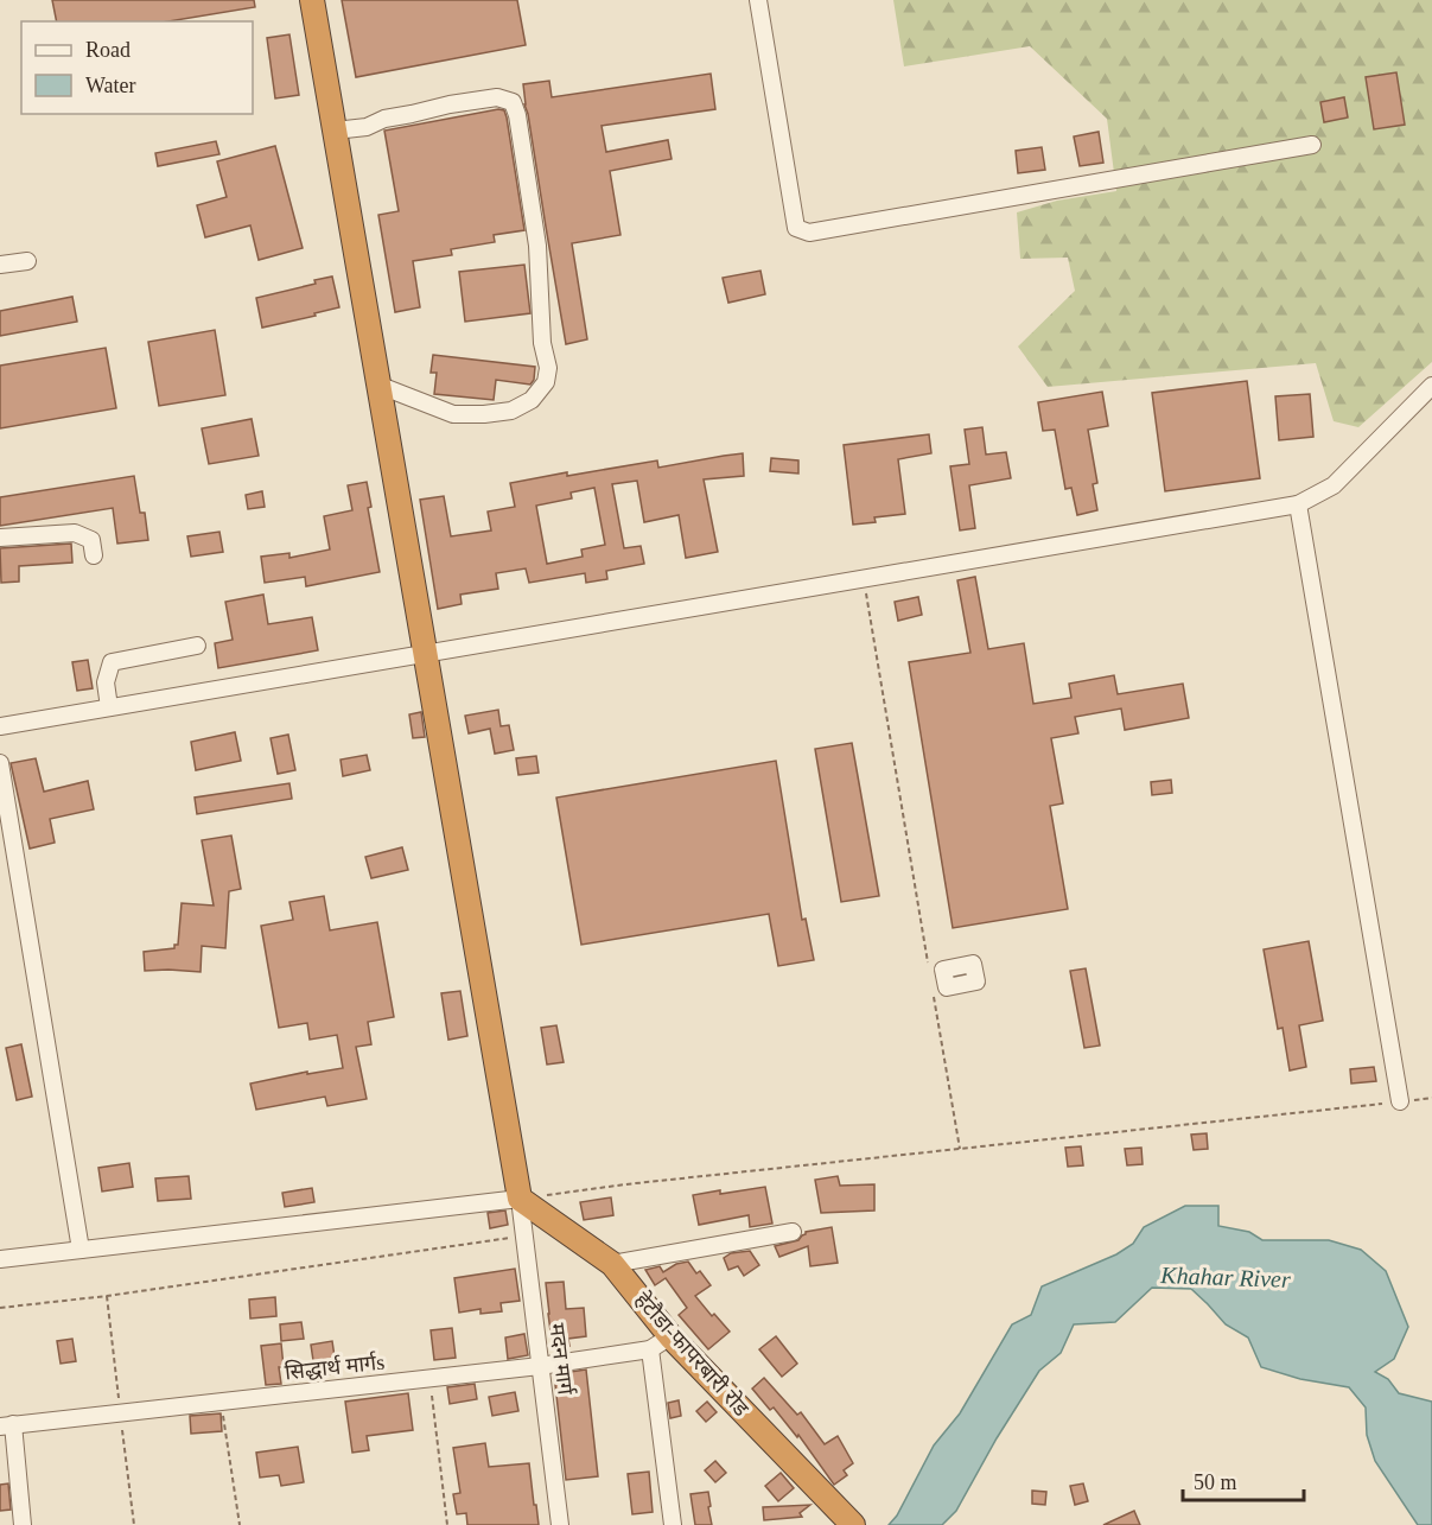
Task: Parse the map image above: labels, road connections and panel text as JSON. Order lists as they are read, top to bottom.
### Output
{
  "streets": {
    "highway": ["हेटौडा-फापरबारी रोड"],
    "street": ["मदन मार्ग", "सिद्धार्थ मार्गs"]
  },
  "crossings": [
    ["हेटौडा-फापरबारी रोड", "मदन मार्ग"],
    ["हेटौडा-फापरबारी रोड", "सिद्धार्थ मार्गs"],
    ["मदन मार्ग", "सिद्धार्थ मार्गs"]
  ],
  "water": ["Khahar River"],
  "legend": ["Road", "Water"],
  "scale_bar": "50 m"
}
